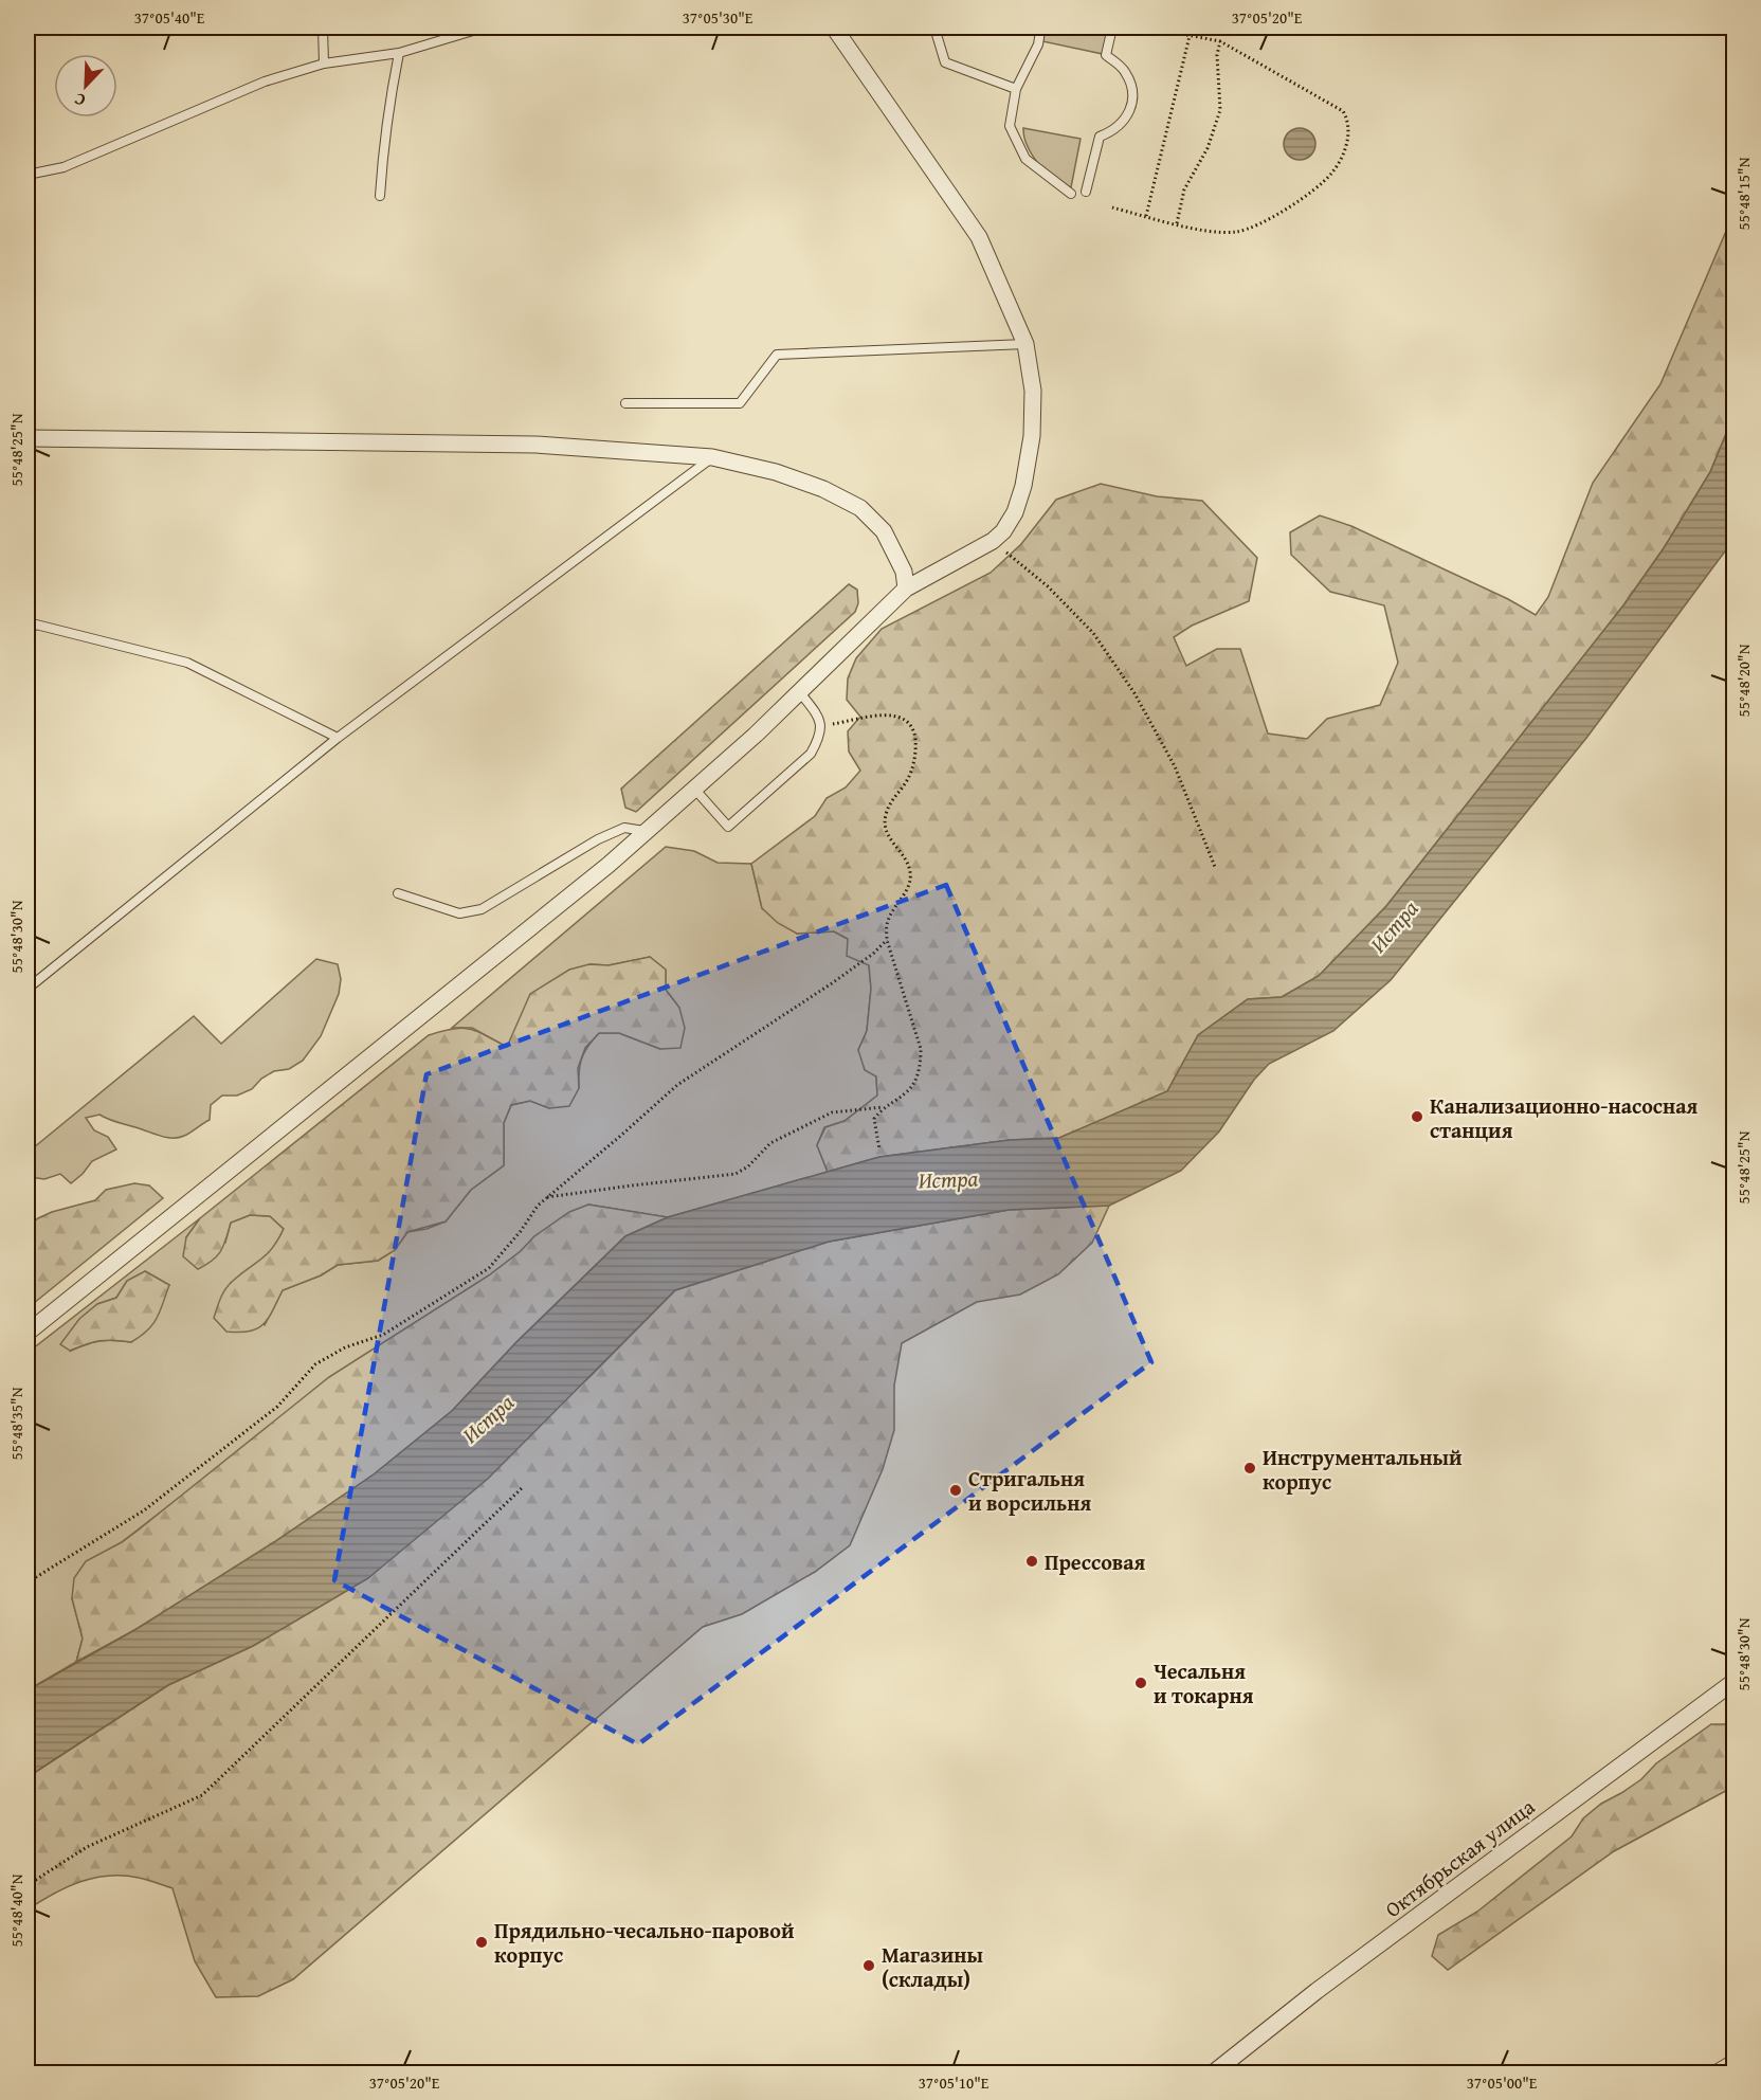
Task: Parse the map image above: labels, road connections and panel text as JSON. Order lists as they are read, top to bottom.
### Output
{
  "streets": {
    "street": ["Октябрьская улица"]
  },
  "water": ["Истра"],
  "places": [
    "Канализационно-насосная станция",
    "Инструментальный корпус",
    "Стригальня и ворсильня",
    "Прессовая",
    "Чесальня и токарня",
    "Прядильно-чесально-паровой корпус",
    "Магазины (склады)"
  ],
  "north": "bottom left",
  "coordinates": [
    "37°05'40\"E",
    "37°05'30\"E",
    "37°05'20\"E",
    "55°48'15\"N",
    "55°48'25\"N",
    "55°48'20\"N",
    "55°48'30\"N",
    "55°48'35\"N",
    "55°48'40\"N",
    "37°05'10\"E",
    "37°05'00\"E"
  ]
}
